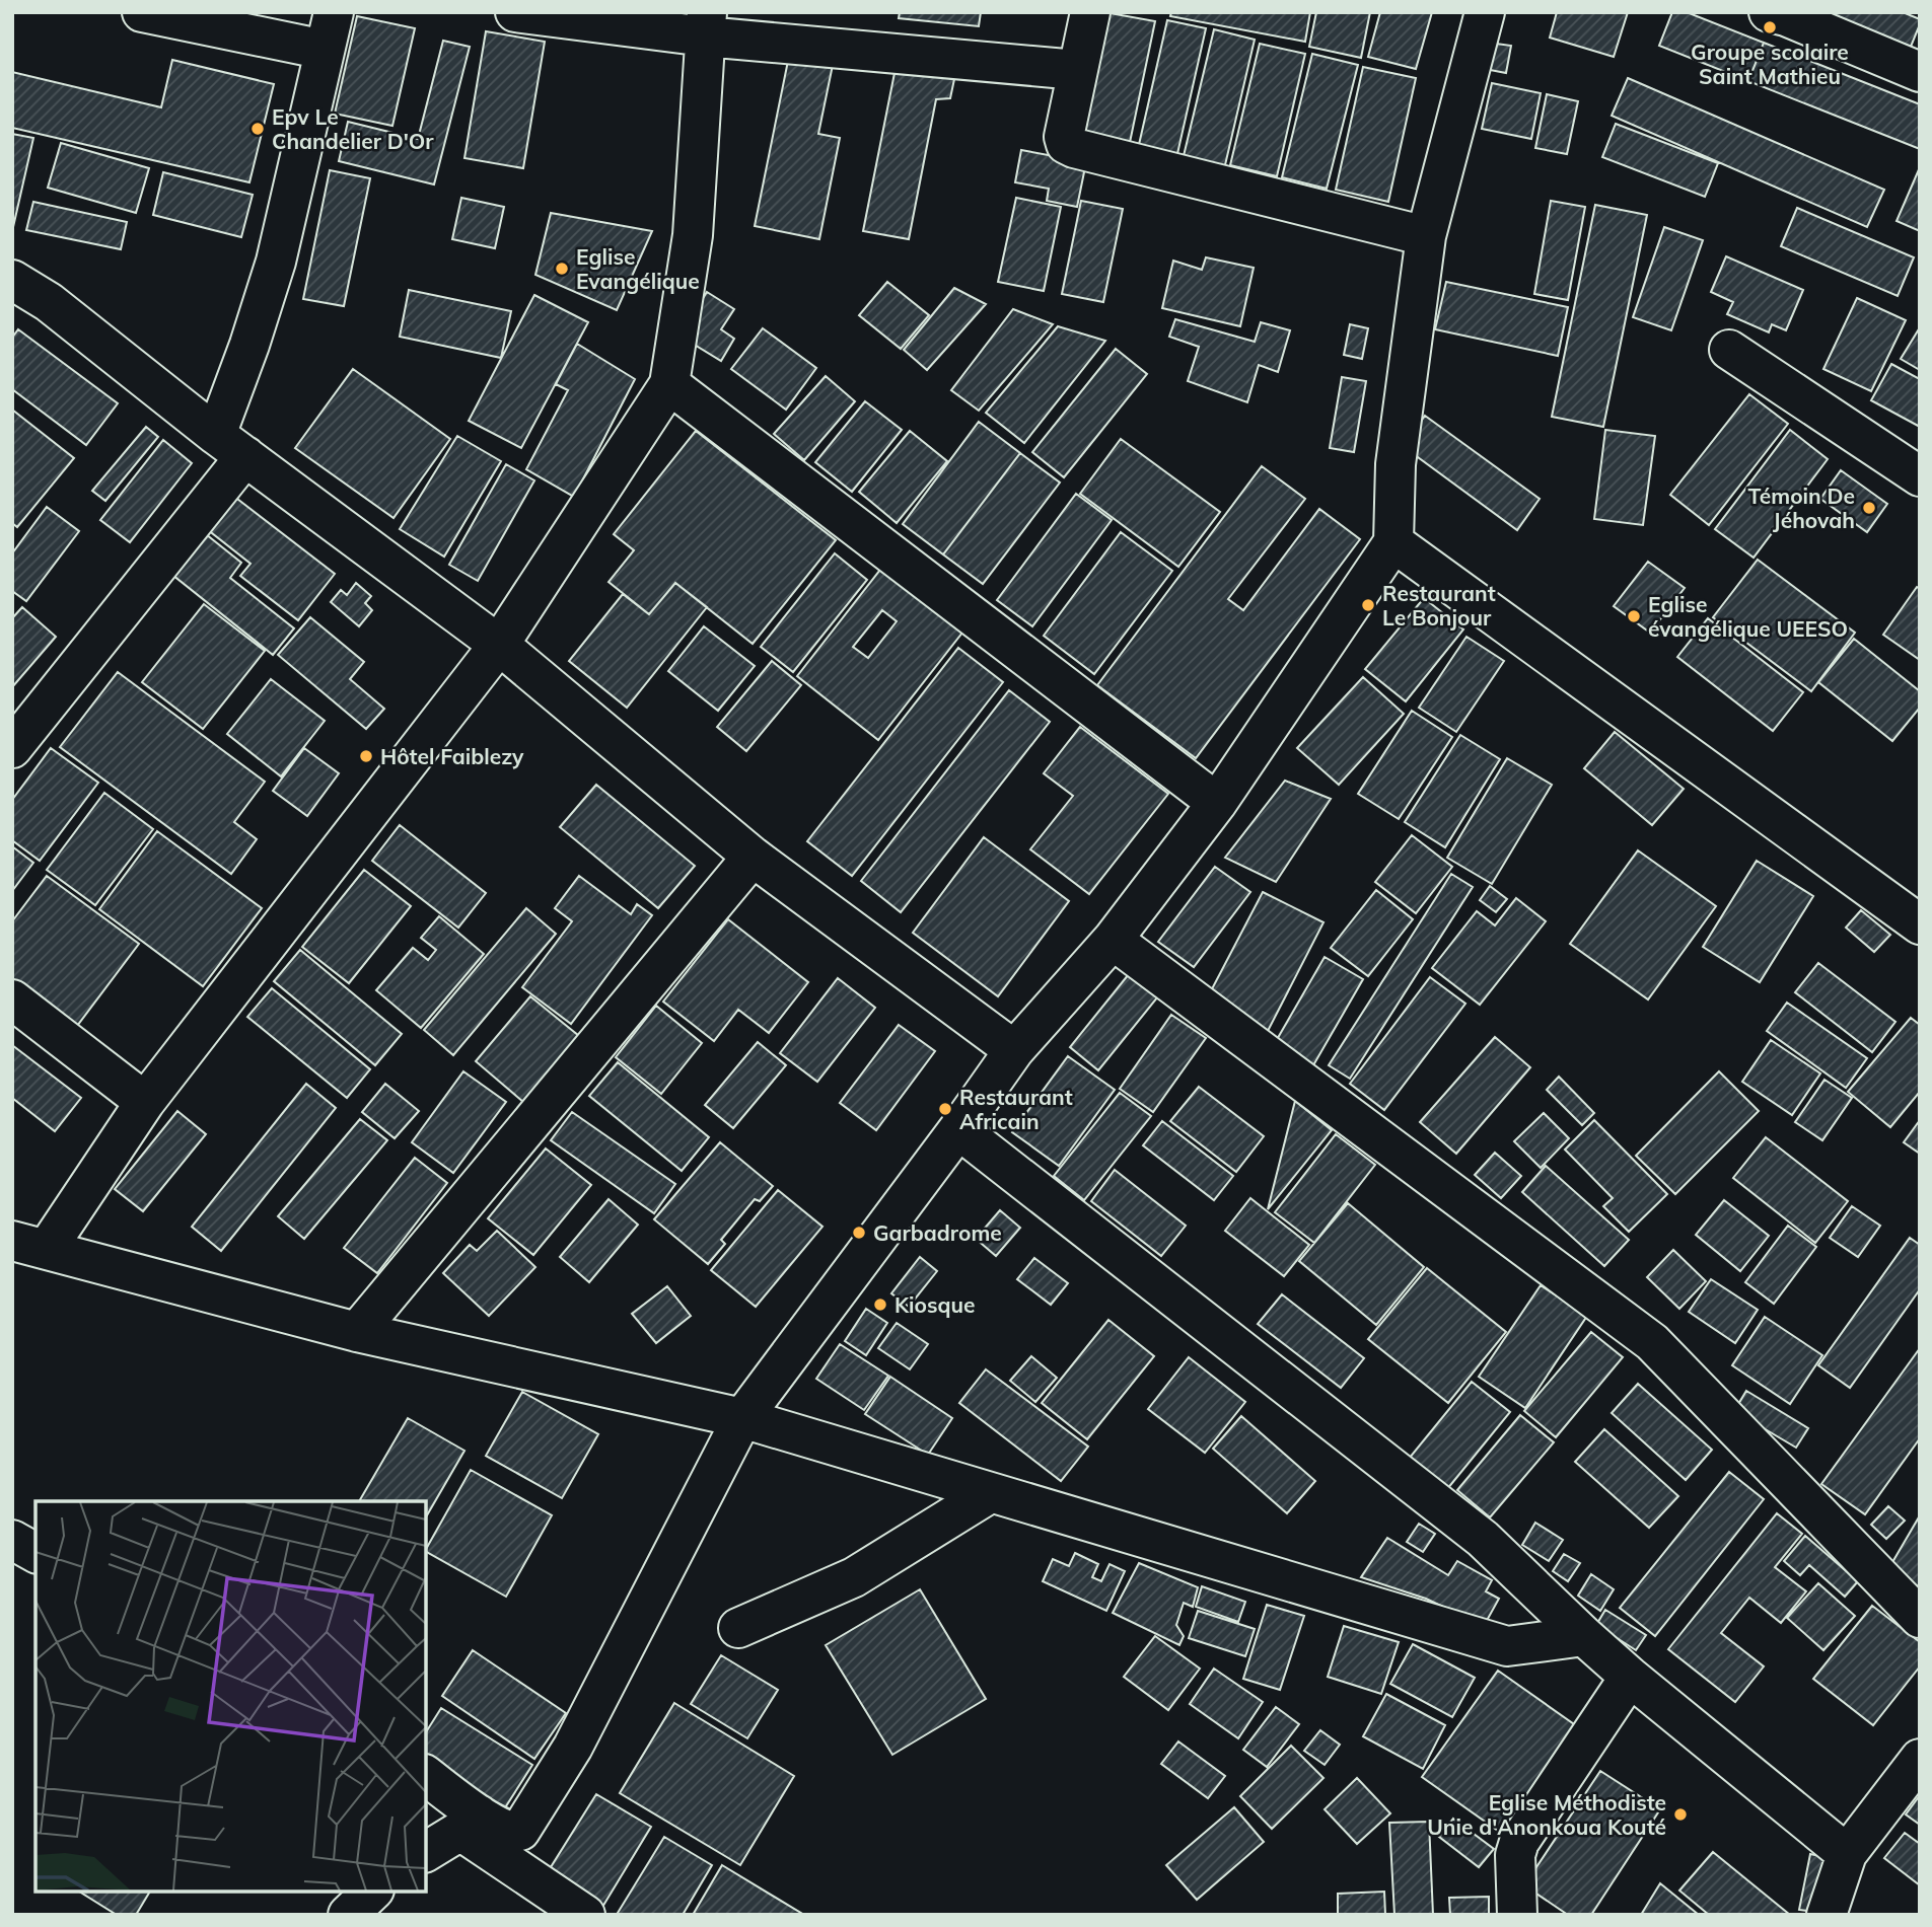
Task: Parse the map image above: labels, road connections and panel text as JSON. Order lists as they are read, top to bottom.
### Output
{
  "places": [
    "Groupe scolaire Saint Mathieu",
    "Epv Le Chandelier D'Or",
    "Eglise Evangélique",
    "Témoin De Jéhovah",
    "Restaurant Le Bonjour",
    "Eglise évangélique UEESO",
    "Hôtel Faiblezy",
    "Restaurant Africain",
    "Garbadrome",
    "Kiosque",
    "Eglise Méthodiste Unie d'Anonkoua Kouté"
  ]
}
